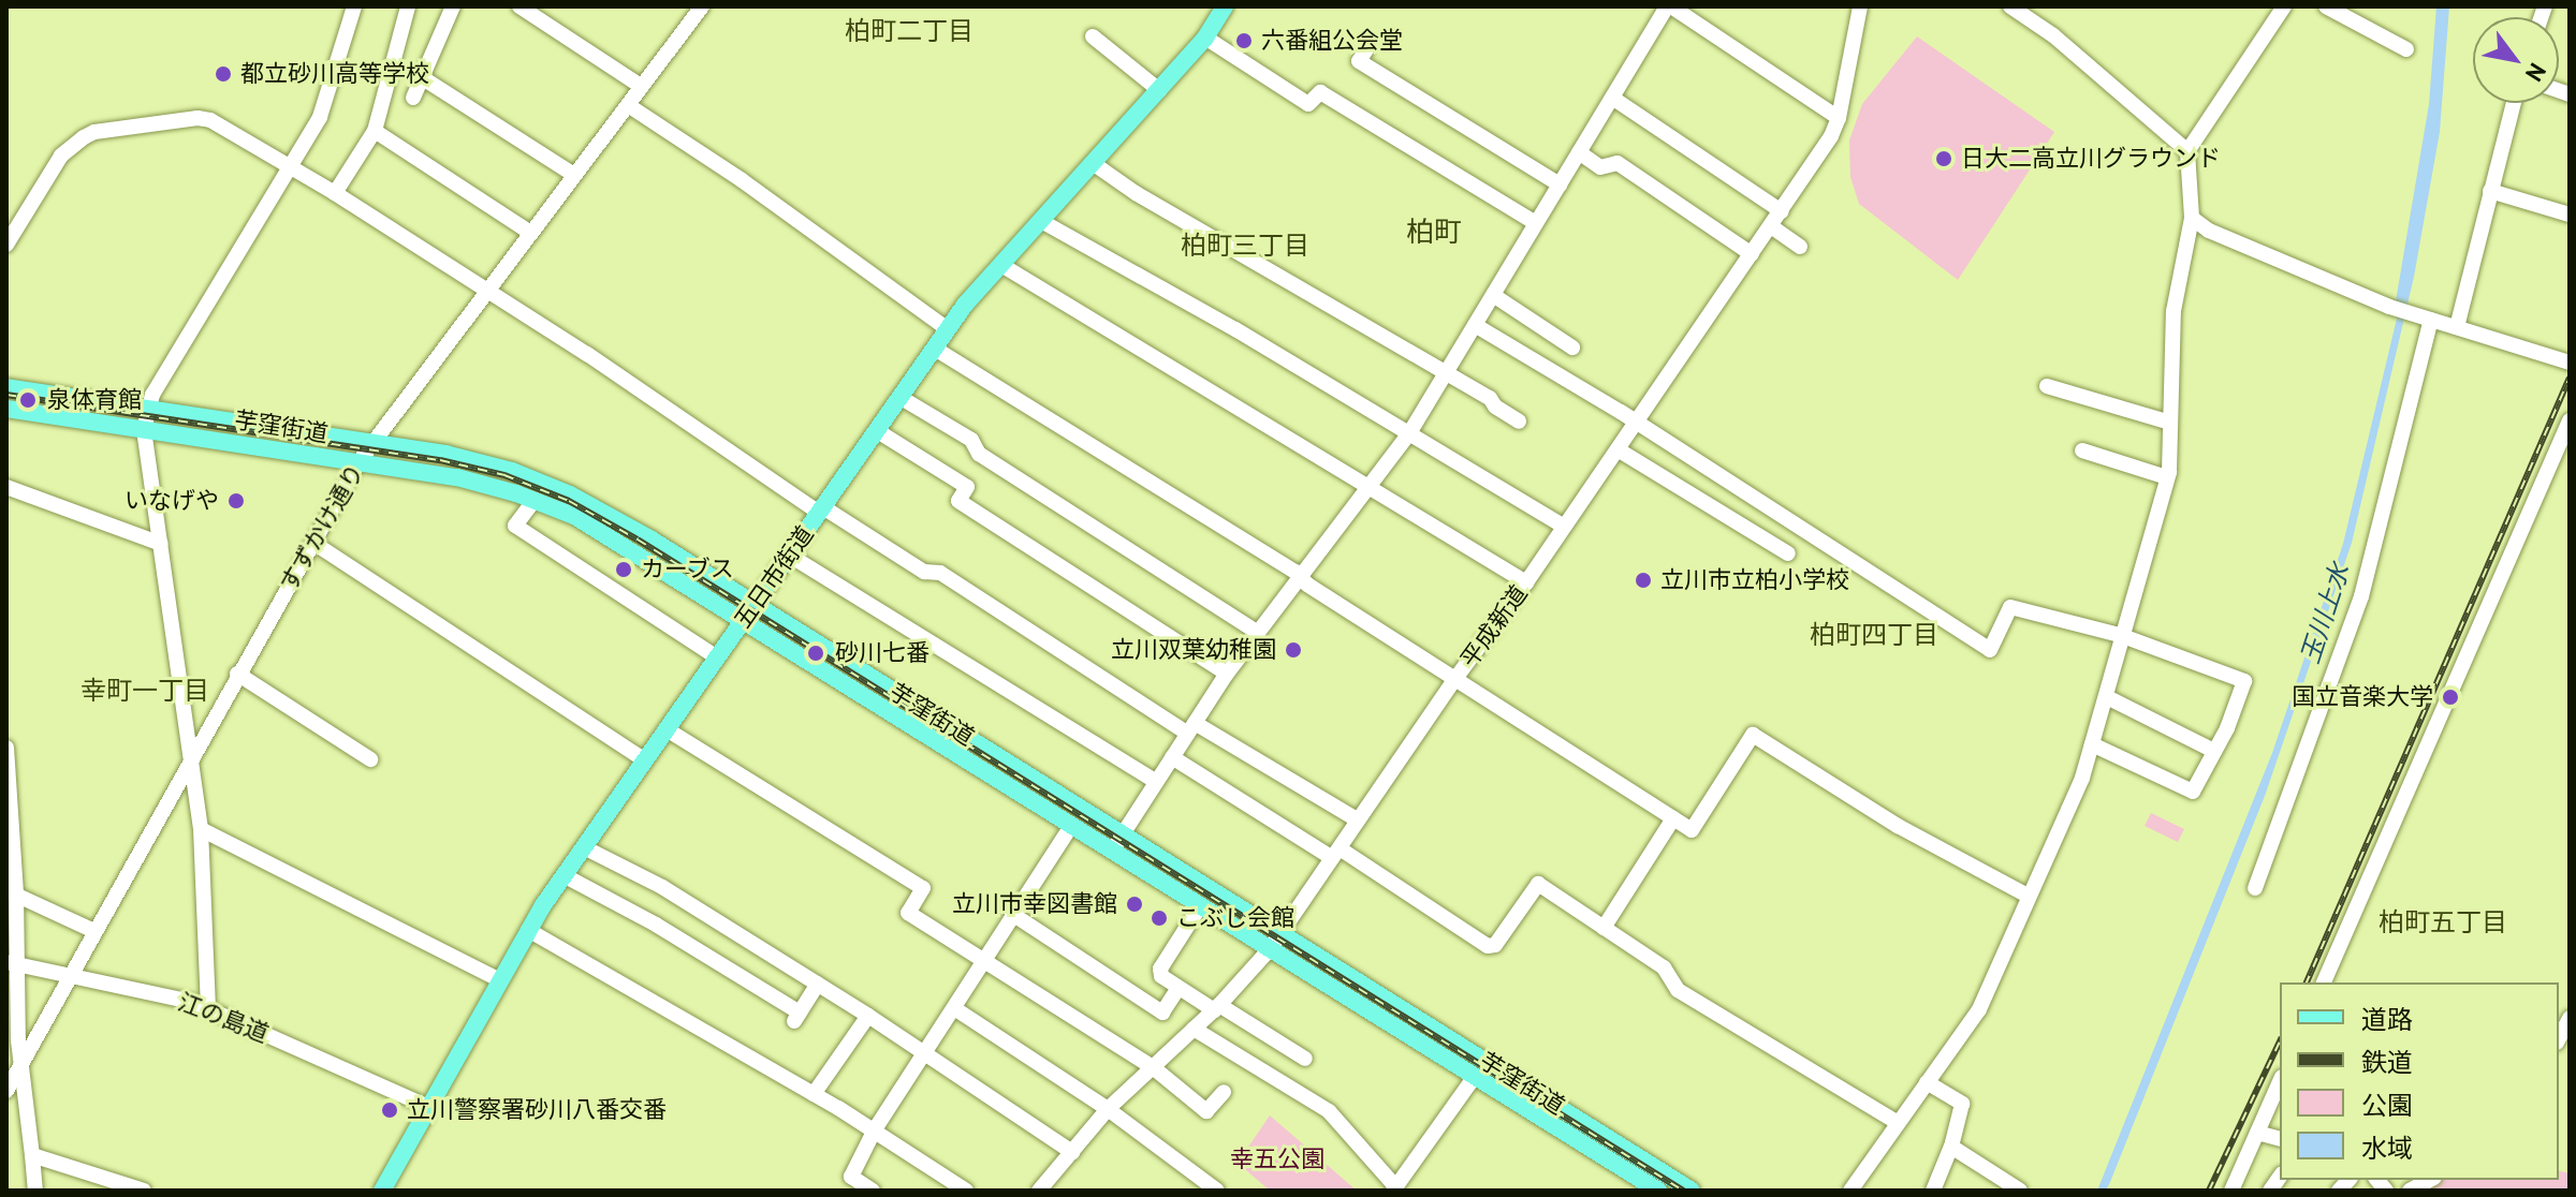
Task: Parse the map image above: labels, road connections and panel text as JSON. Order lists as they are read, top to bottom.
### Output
{
  "streets": {
    "main road": ["芋窪街道", "五日市街道"],
    "street": ["すずかけ通り", "平成新道", "江の島道"]
  },
  "crossings": [
    ["芋窪街道", "すずかけ通り"],
    ["芋窪街道", "五日市街道"],
    ["芋窪街道", "平成新道"],
    ["すずかけ通り", "江の島道"],
    ["五日市街道", "江の島道"]
  ],
  "districts": [
    "柏町二丁目",
    "柏町",
    "柏町三丁目",
    "柏町四丁目",
    "幸町一丁目",
    "柏町五丁目"
  ],
  "water": ["玉川上水"],
  "parks": ["幸五公園"],
  "places": [
    "六番組公会堂",
    "都立砂川高等学校",
    "日大二高立川グラウンド",
    "泉体育館",
    "いなげや",
    "カーブス",
    "立川市立柏小学校",
    "立川双葉幼稚園",
    "砂川七番",
    "国立音楽大学",
    "立川市幸図書館",
    "こぶし会館",
    "立川警察署砂川八番交番"
  ],
  "legend": [
    "道路",
    "鉄道",
    "公園",
    "水域"
  ],
  "north": "bottom right"
}
